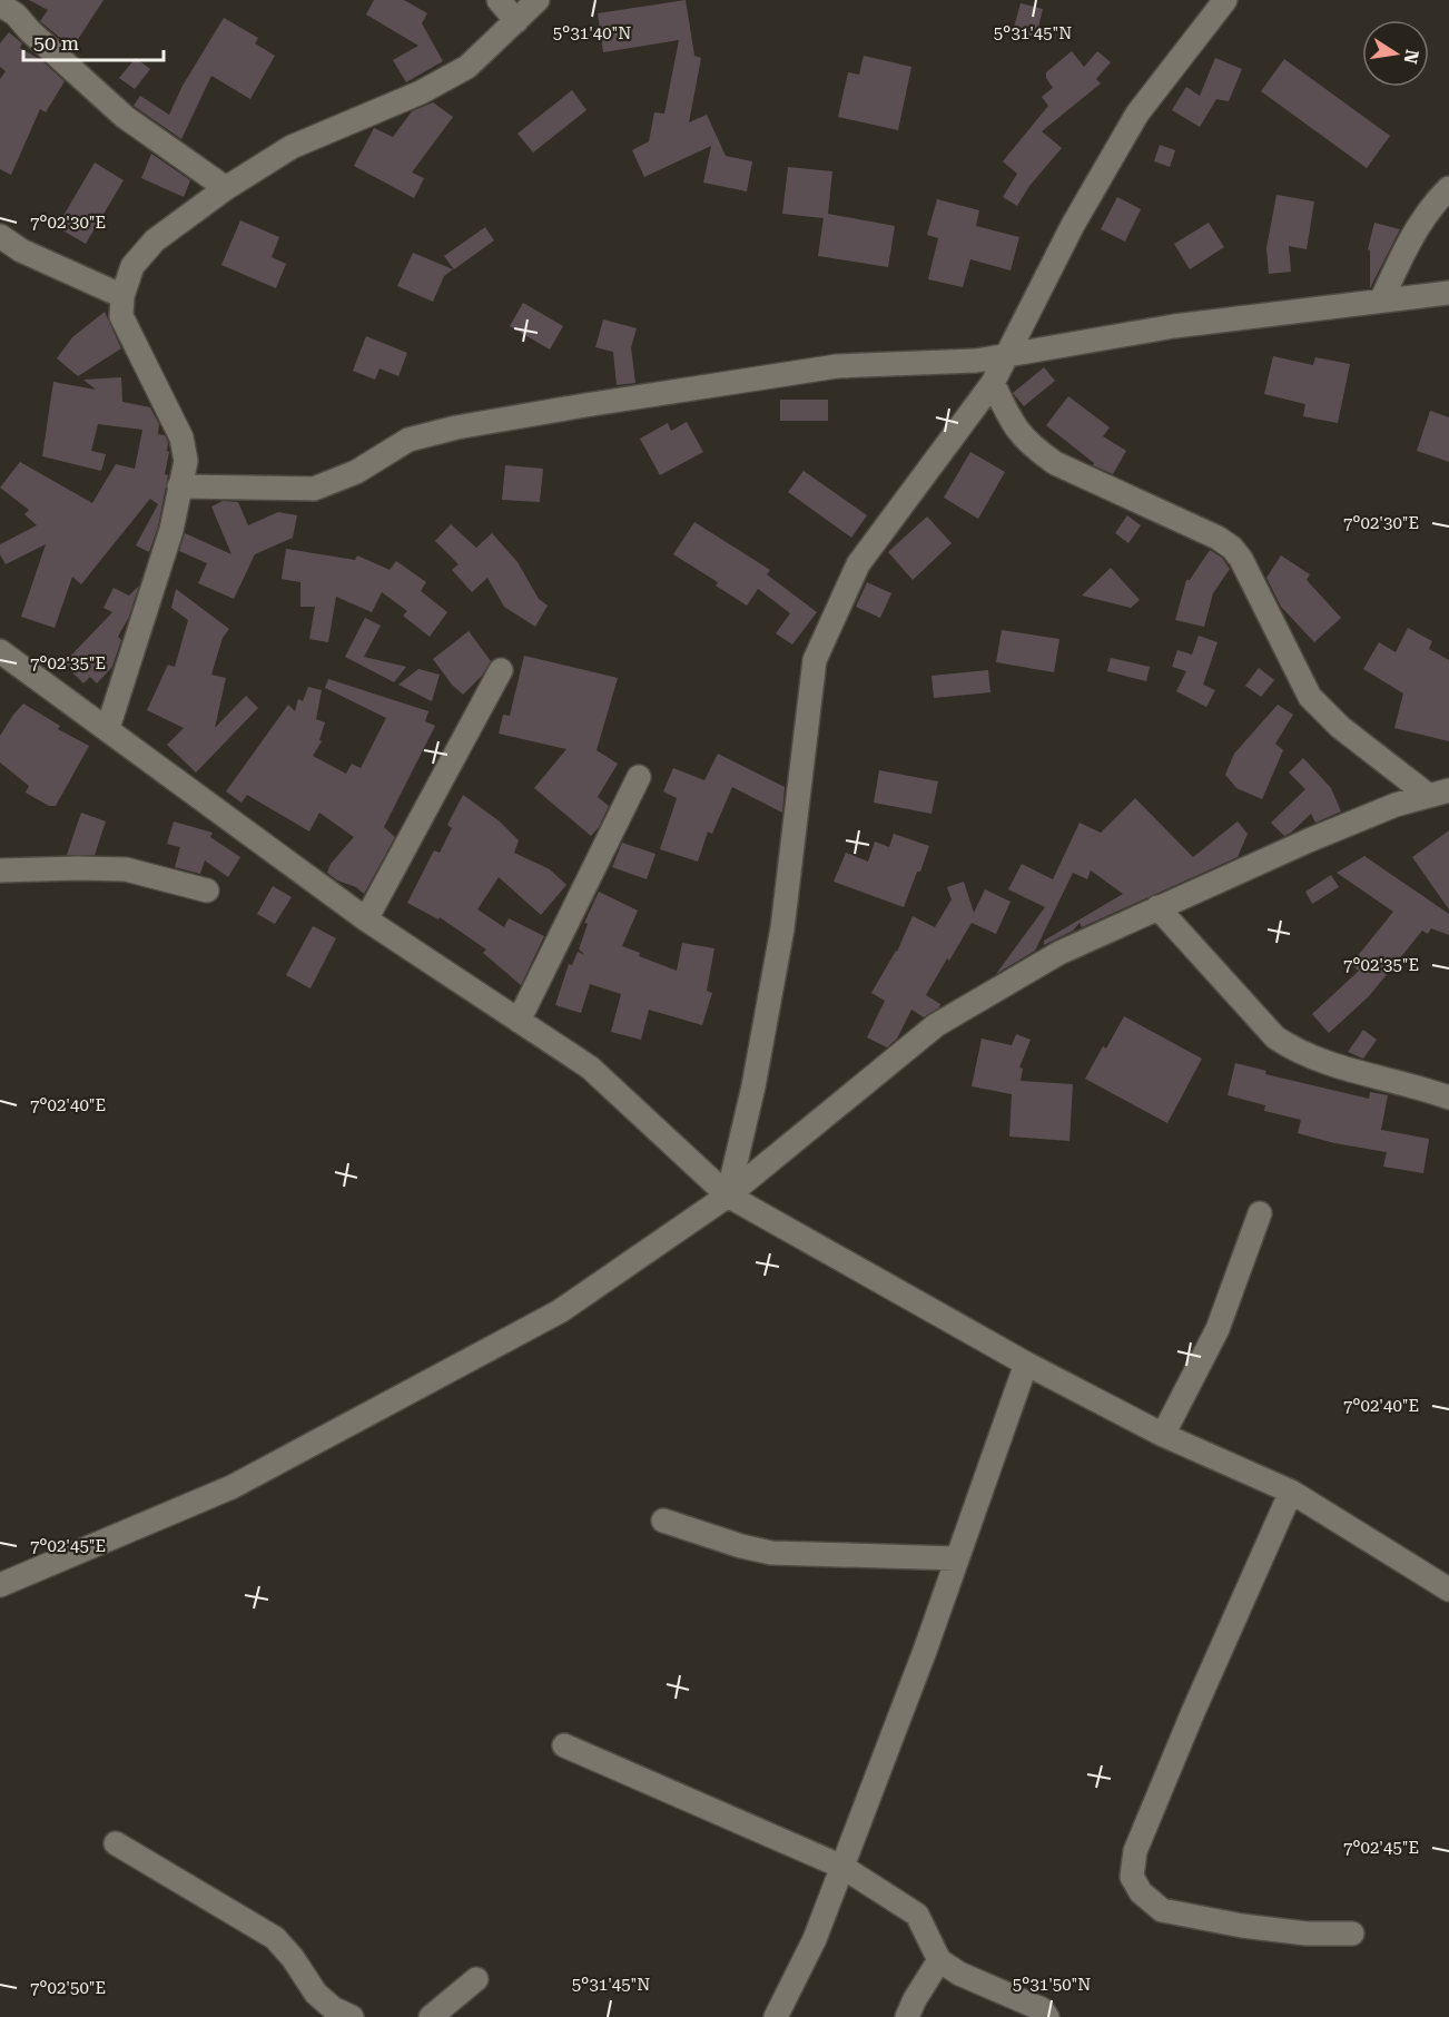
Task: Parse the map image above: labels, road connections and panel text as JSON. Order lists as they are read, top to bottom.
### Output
{
  "scale_bar": "50 m",
  "north": "right",
  "coordinates": [
    "5°31'40\"N",
    "5°31'45\"N",
    "7°02'30\"E",
    "7°02'35\"E",
    "7°02'40\"E",
    "7°02'45\"E",
    "5°31'50\"N",
    "7°02'50\"E"
  ]
}
